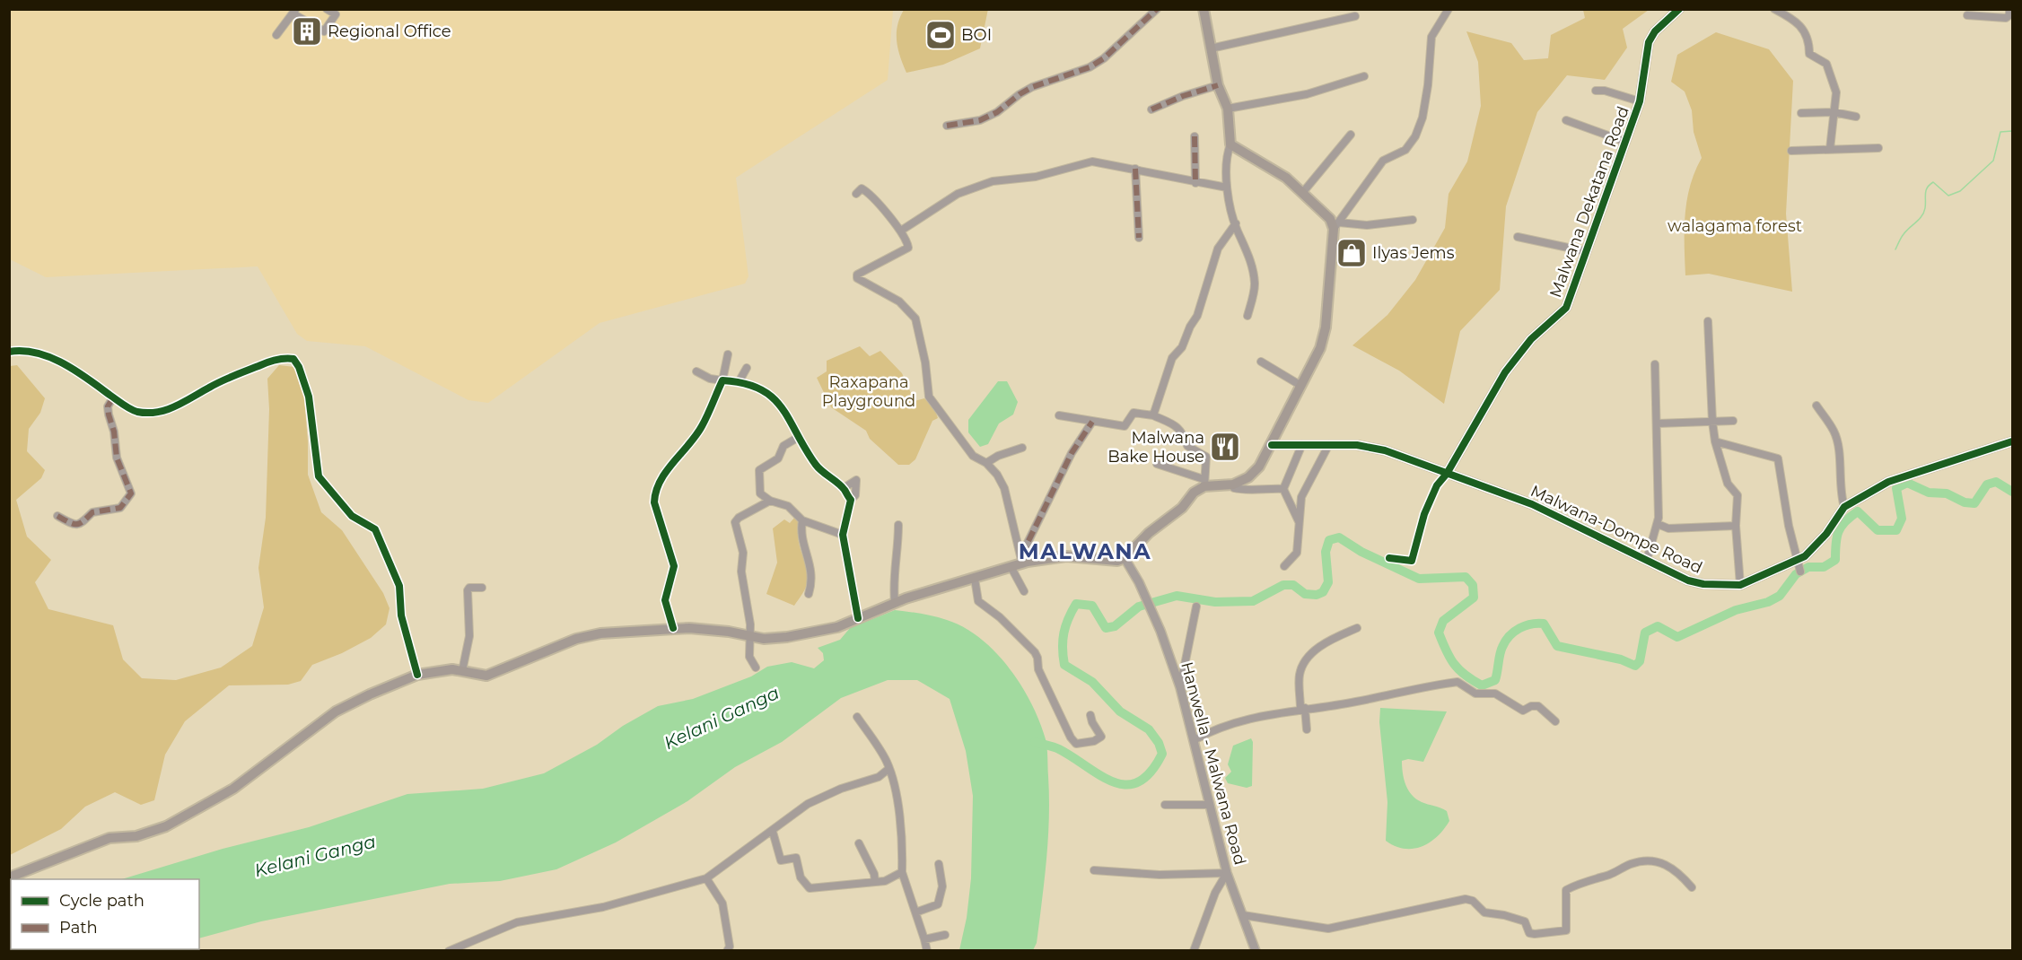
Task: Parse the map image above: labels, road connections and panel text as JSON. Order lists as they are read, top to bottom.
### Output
{
  "streets": {
    "street": ["Malwana Dekatana Road", "Malwana-Dompe Road", "Hanwella - Malwana Road"]
  },
  "crossings": [
    ["Malwana Dekatana Road", "Malwana-Dompe Road"]
  ],
  "districts": ["MALWANA"],
  "water": ["Kelani Ganga"],
  "parks": ["walagama forest", "Raxapana Playground"],
  "places": {
    "building": ["Regional Office"],
    "sports": ["BOI"],
    "shop": ["Ilyas Jems"],
    "restaurant": ["Malwana Bake House"]
  },
  "legend": ["Cycle path", "Path"]
}
